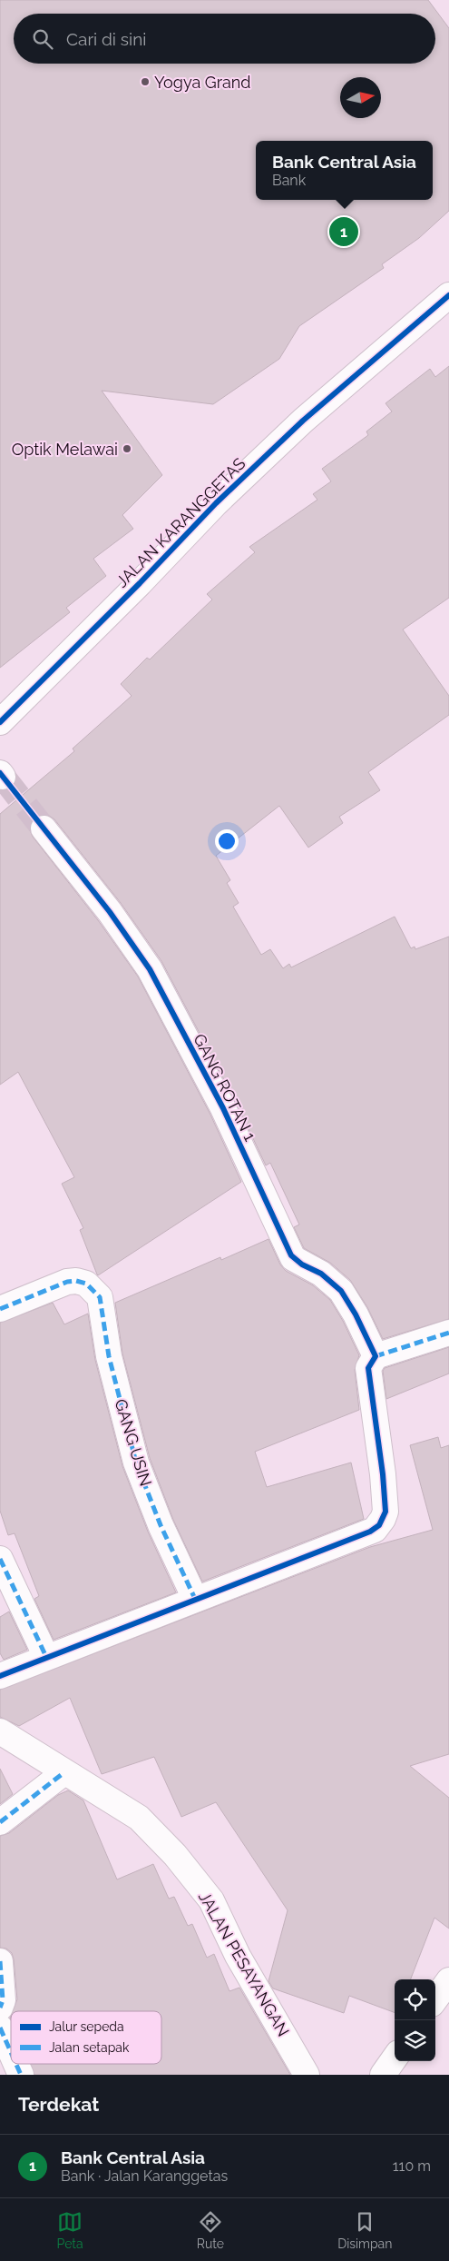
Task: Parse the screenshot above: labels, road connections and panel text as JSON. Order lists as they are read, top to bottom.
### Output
{
  "streets": {
    "street": [
      "JALAN KARANGGETAS",
      "GANG ROTAN 1",
      "GANG USIN",
      "JALAN PESAYANGAN"
    ]
  },
  "places": ["Yogya Grand", "Optik Melawai"],
  "legend": ["Jalur sepeda", "Jalan setapak"],
  "north": "right",
  "page": {
    "search": "Cari di sini",
    "popup": ["Bank Central Asia", "Bank"],
    "pins": "1",
    "heading": "Terdekat",
    "list": [
      {
        "mark": "1",
        "name": "Bank Central Asia",
        "note": "Bank · Jalan Karanggetas",
        "value": "110 m"
      }
    ],
    "nav": ["Peta", "Rute", "Disimpan"]
  }
}
